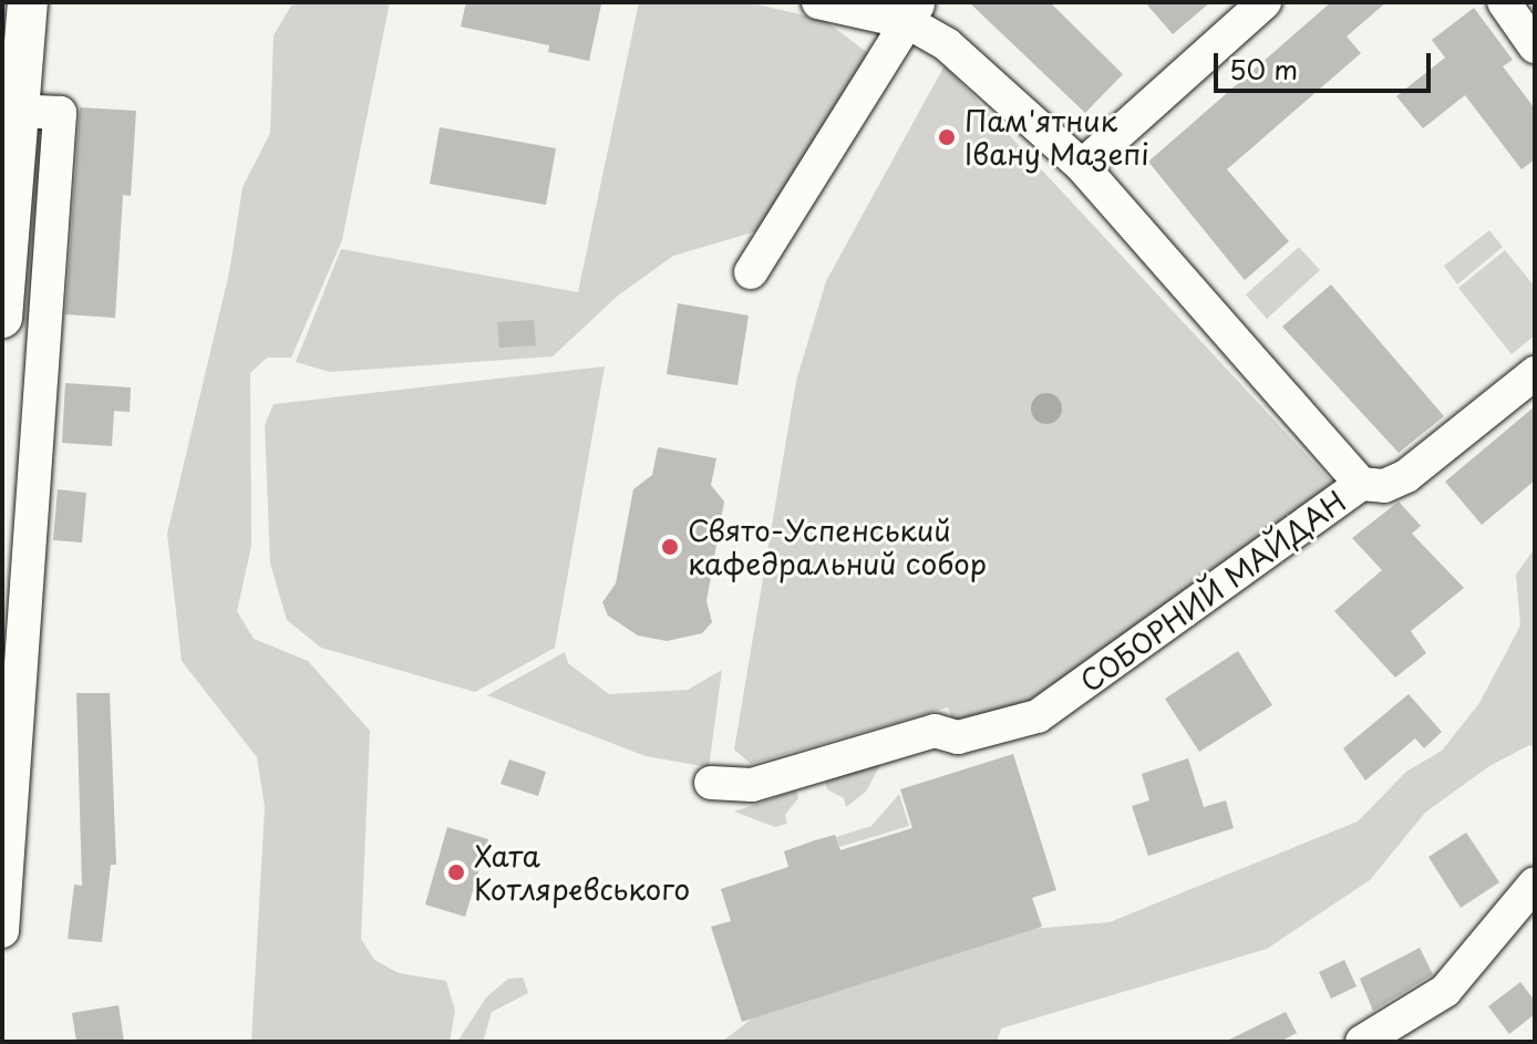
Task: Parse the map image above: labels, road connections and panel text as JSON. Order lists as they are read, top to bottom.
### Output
{
  "streets": {
    "street": ["СОБОРНИЙ МАЙДАН"]
  },
  "places": ["Пам'ятник Івану Мазепі", "Свято-Успенський кафедральний собор", "Хата Котляревського"],
  "scale_bar": "50 m"
}
